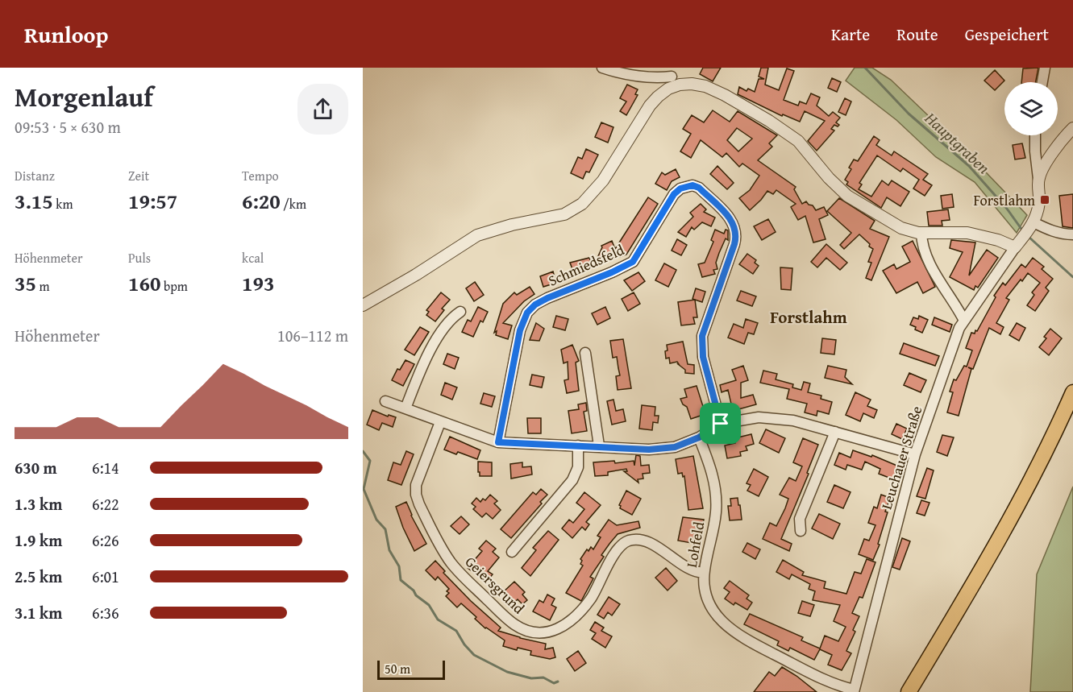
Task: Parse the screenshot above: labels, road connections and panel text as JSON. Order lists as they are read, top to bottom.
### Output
{
  "streets": {
    "street": [
      "Schmiedsfeld",
      "Leuchauer Straße",
      "Lohfeld",
      "Geiersgrund"
    ]
  },
  "crossings": [
    ["Leuchauer Straße", "Lohfeld"],
    ["Lohfeld", "Geiersgrund"]
  ],
  "districts": ["Forstlahm"],
  "water": ["Hauptgraben"],
  "places": {
    "transit": ["Forstlahm"]
  },
  "scale_bar": "50 m",
  "page": {
    "header": "Runloop",
    "nav": ["Karte", "Route", "Gespeichert"],
    "heading": ["Morgenlauf", "09:53 · 5 × 630 m"],
    "stats": [
      ["Distanz", "3.15 km"],
      ["Zeit", "19:57"],
      ["Tempo", "6:20 /km"],
      ["Höhenmeter", "35 m"],
      ["Puls", "160 bpm"],
      ["kcal", "193"]
    ],
    "chart": ["Höhenmeter", "106–112 m"],
    "list": [
      {
        "name": "630 m",
        "note": "6:14"
      },
      {
        "name": "1.3 km",
        "note": "6:22"
      },
      {
        "name": "1.9 km",
        "note": "6:26"
      },
      {
        "name": "2.5 km",
        "note": "6:01"
      },
      {
        "name": "3.1 km",
        "note": "6:36"
      }
    ],
    "scale": "50 m"
  }
}
